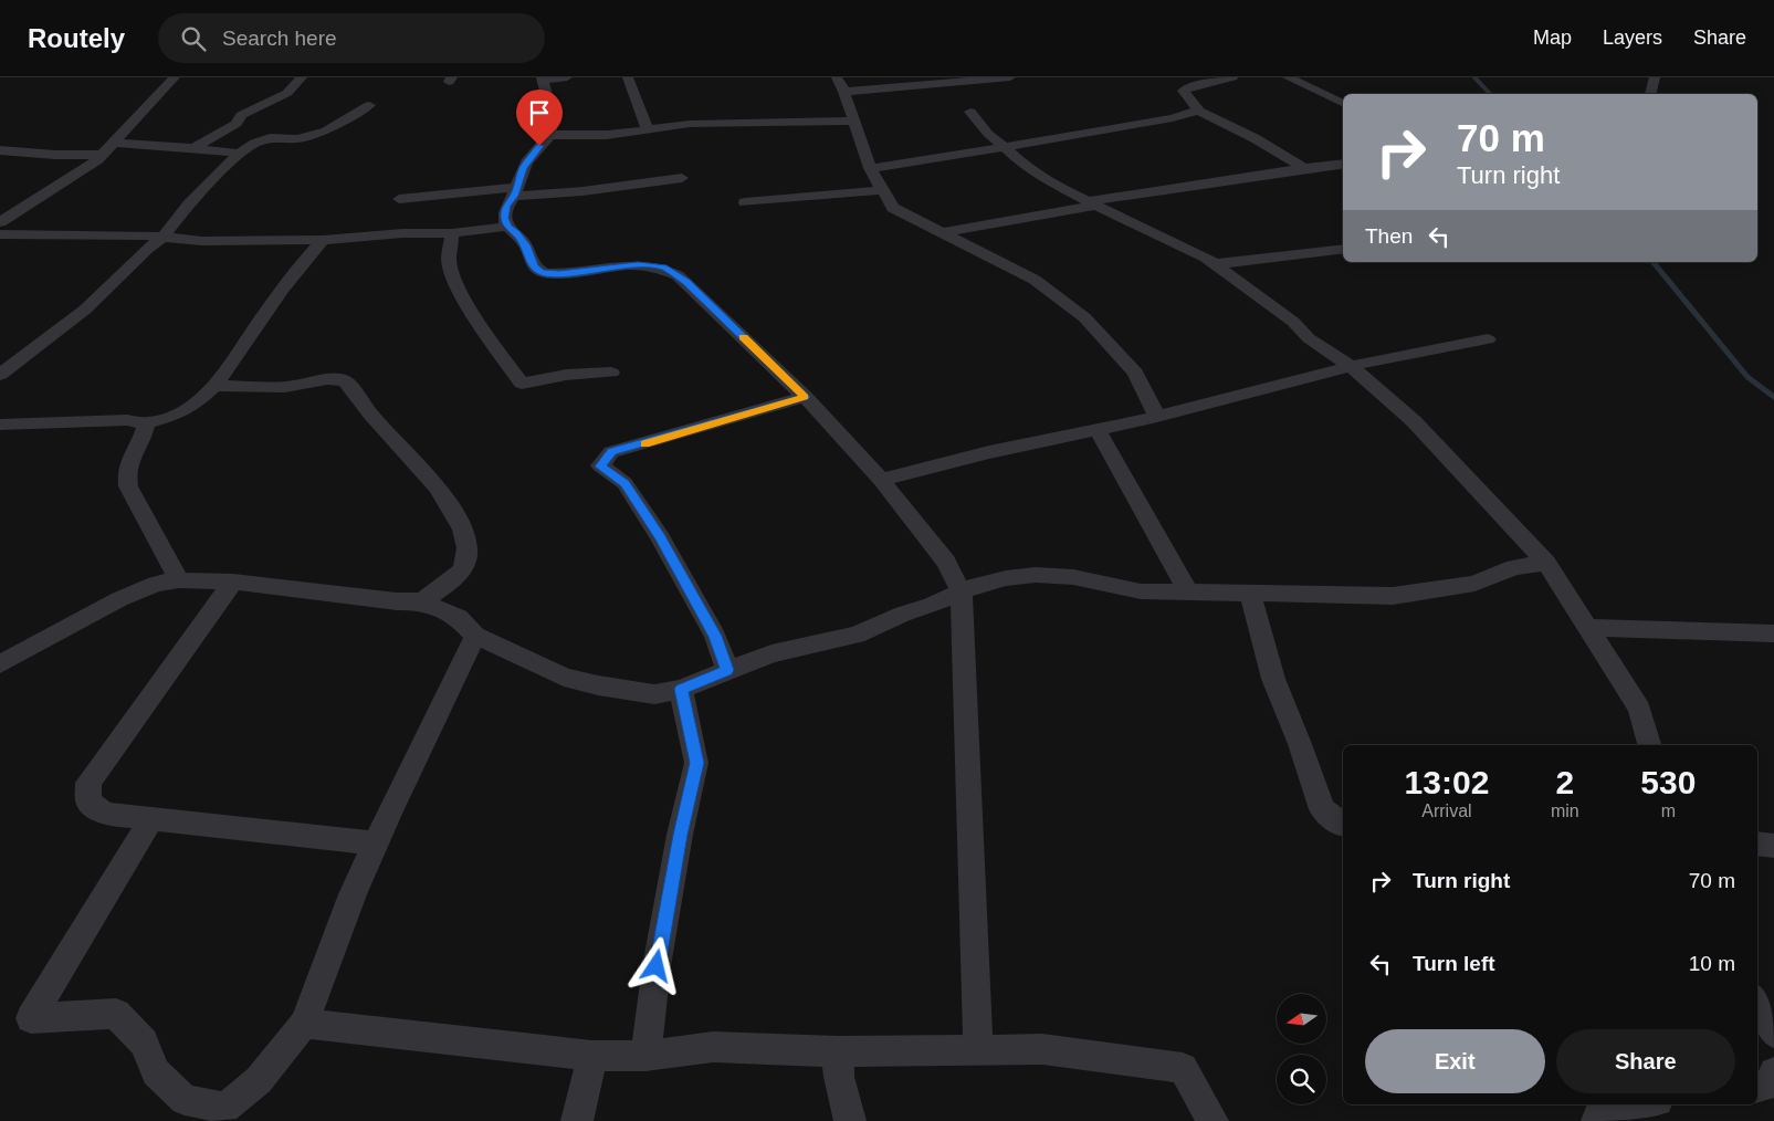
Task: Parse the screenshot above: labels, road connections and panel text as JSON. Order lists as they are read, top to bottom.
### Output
{
  "north": "left",
  "page": {
    "header": "Routely",
    "search": "Search here",
    "nav": ["Map", "Layers", "Share"],
    "turn": ["70 m", "Turn right"],
    "then": "Then",
    "eta": [
      "13:02",
      "Arrival",
      "2",
      "min",
      "530",
      "m"
    ],
    "list": [
      {
        "name": "Turn right",
        "value": "70 m"
      },
      {
        "name": "Turn left",
        "value": "10 m"
      }
    ],
    "buttons": ["Exit", "Share"]
  }
}
